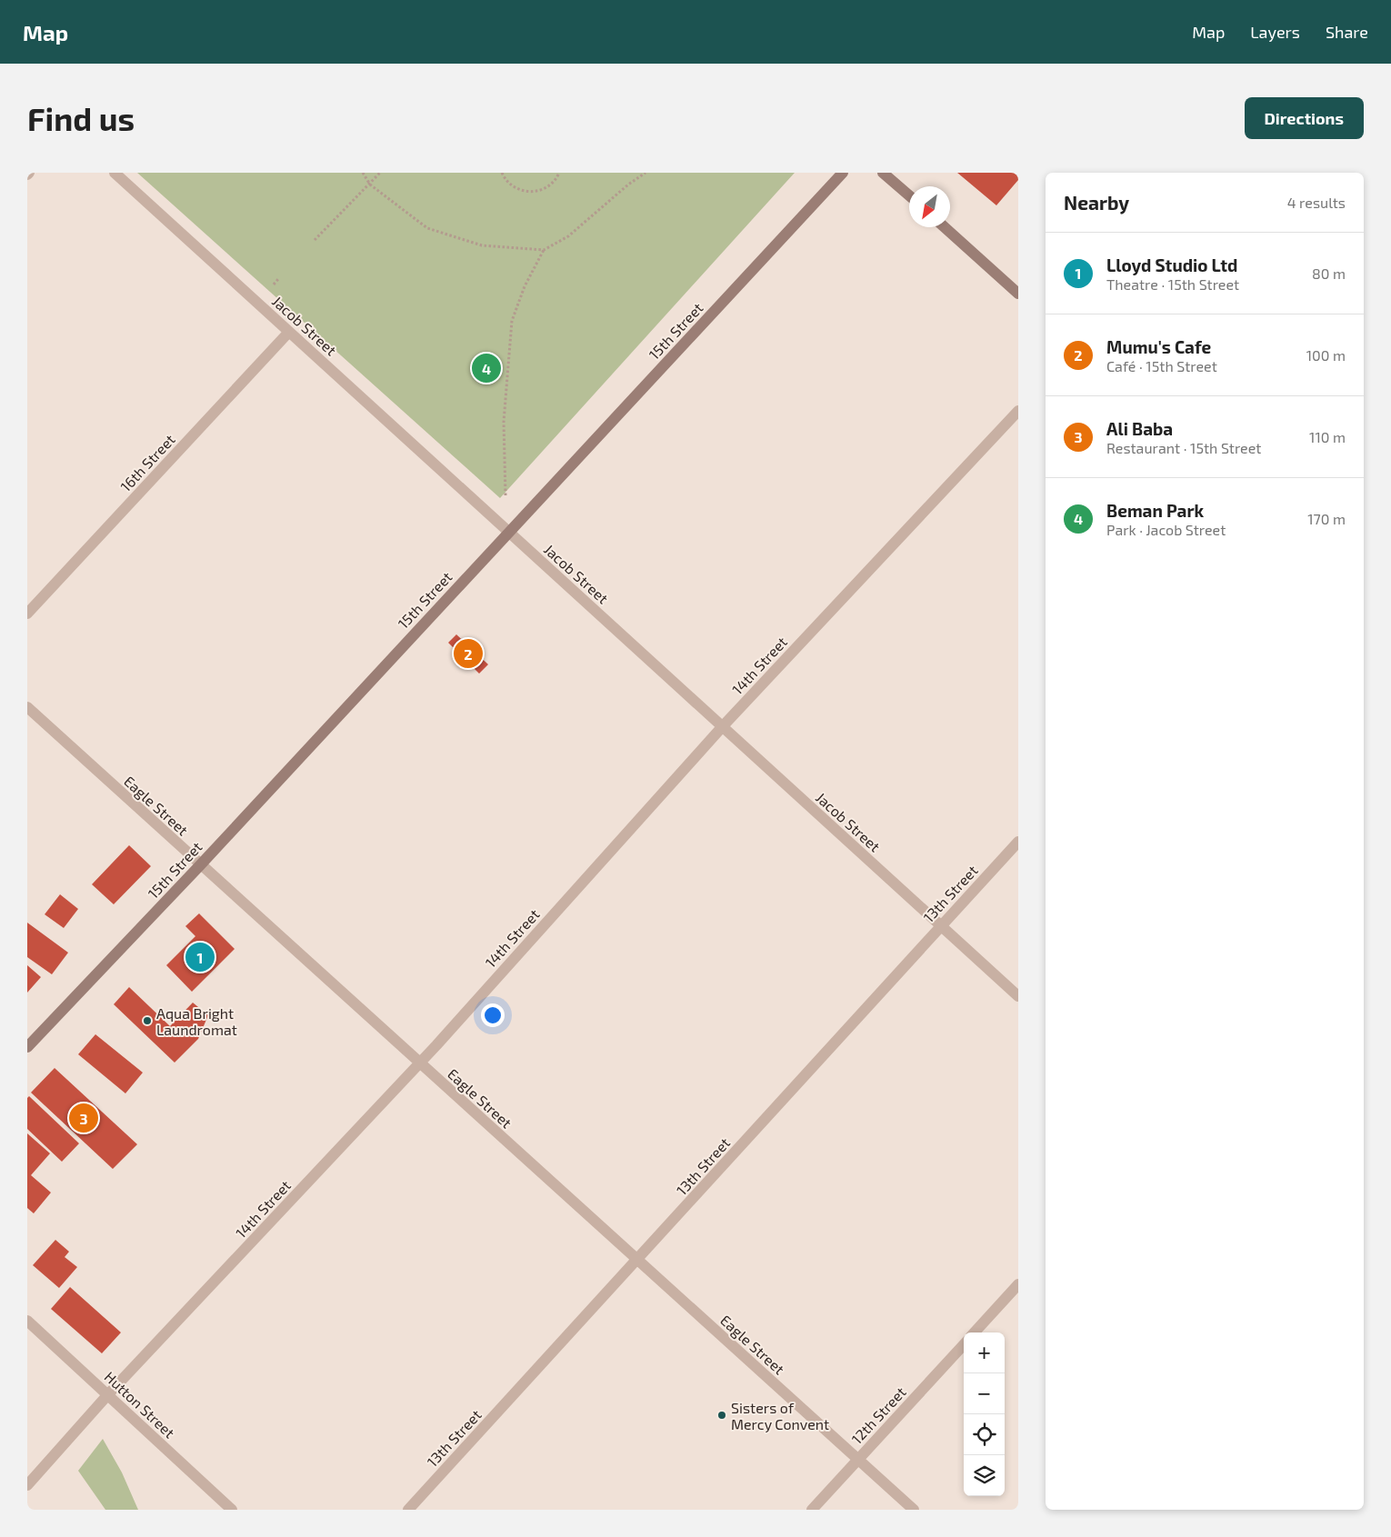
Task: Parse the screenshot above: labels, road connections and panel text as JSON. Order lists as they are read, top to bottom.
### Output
{
  "streets": {
    "street": [
      "Jacob Street",
      "15th Street",
      "16th Street",
      "14th Street",
      "Eagle Street",
      "13th Street",
      "Hutton Street",
      "12th Street"
    ]
  },
  "crossings": [
    ["Jacob Street", "15th Street"],
    ["Jacob Street", "16th Street"],
    ["Jacob Street", "14th Street"],
    ["Jacob Street", "13th Street"],
    ["15th Street", "Eagle Street"],
    ["14th Street", "Eagle Street"],
    ["14th Street", "Hutton Street"],
    ["Eagle Street", "13th Street"],
    ["Eagle Street", "12th Street"]
  ],
  "places": ["Aqua Bright Laundromat", "Sisters of Mercy Convent"],
  "north": "bottom left",
  "page": {
    "header": "Map",
    "nav": ["Map", "Layers", "Share"],
    "buttons": "Directions",
    "title": "Find us",
    "heading": ["Nearby", "4 results"],
    "list": [
      {
        "mark": "1",
        "name": "Lloyd Studio Ltd",
        "note": "Theatre · 15th Street",
        "value": "80 m"
      },
      {
        "mark": "2",
        "name": "Mumu's Cafe",
        "note": "Café · 15th Street",
        "value": "100 m"
      },
      {
        "mark": "3",
        "name": "Ali Baba",
        "note": "Restaurant · 15th Street",
        "value": "110 m"
      },
      {
        "mark": "4",
        "name": "Beman Park",
        "note": "Park · Jacob Street",
        "value": "170 m"
      }
    ],
    "pins": [
      "4",
      "2",
      "1",
      "3"
    ],
    "map_buttons": ["+", "−"]
  }
}
